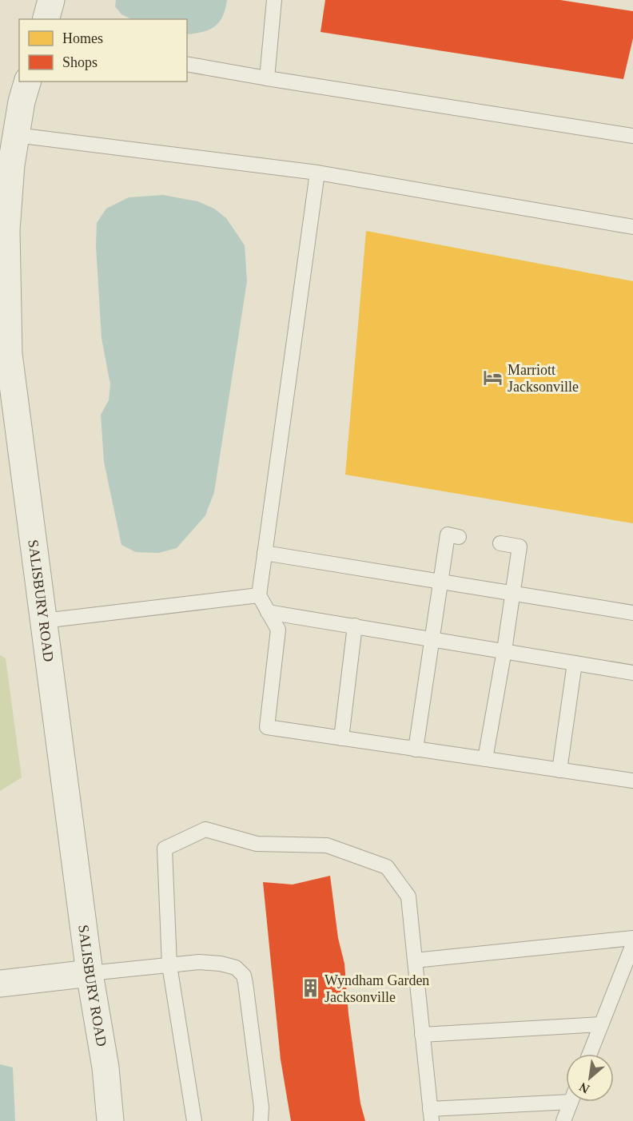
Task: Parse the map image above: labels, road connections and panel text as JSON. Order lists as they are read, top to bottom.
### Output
{
  "streets": {
    "street": ["SALISBURY ROAD"]
  },
  "places": {
    "hotel": ["Marriott Jacksonville"],
    "building": ["Wyndham Garden Jacksonville"]
  },
  "legend": ["Homes", "Shops"],
  "north": "bottom left"
}
